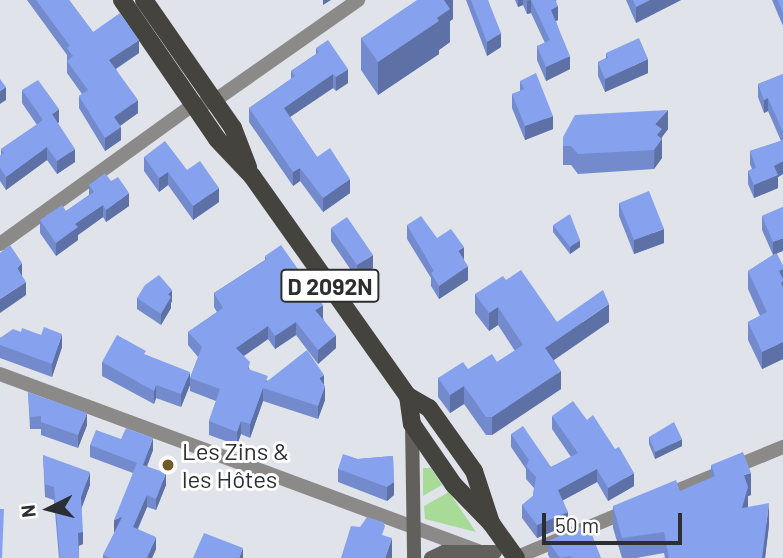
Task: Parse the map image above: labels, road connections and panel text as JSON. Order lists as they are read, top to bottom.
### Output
{
  "streets": {
    "main road": ["D 2092N"]
  },
  "places": ["Les Zins & les Hôtes"],
  "scale_bar": "50 m",
  "north": "left"
}
